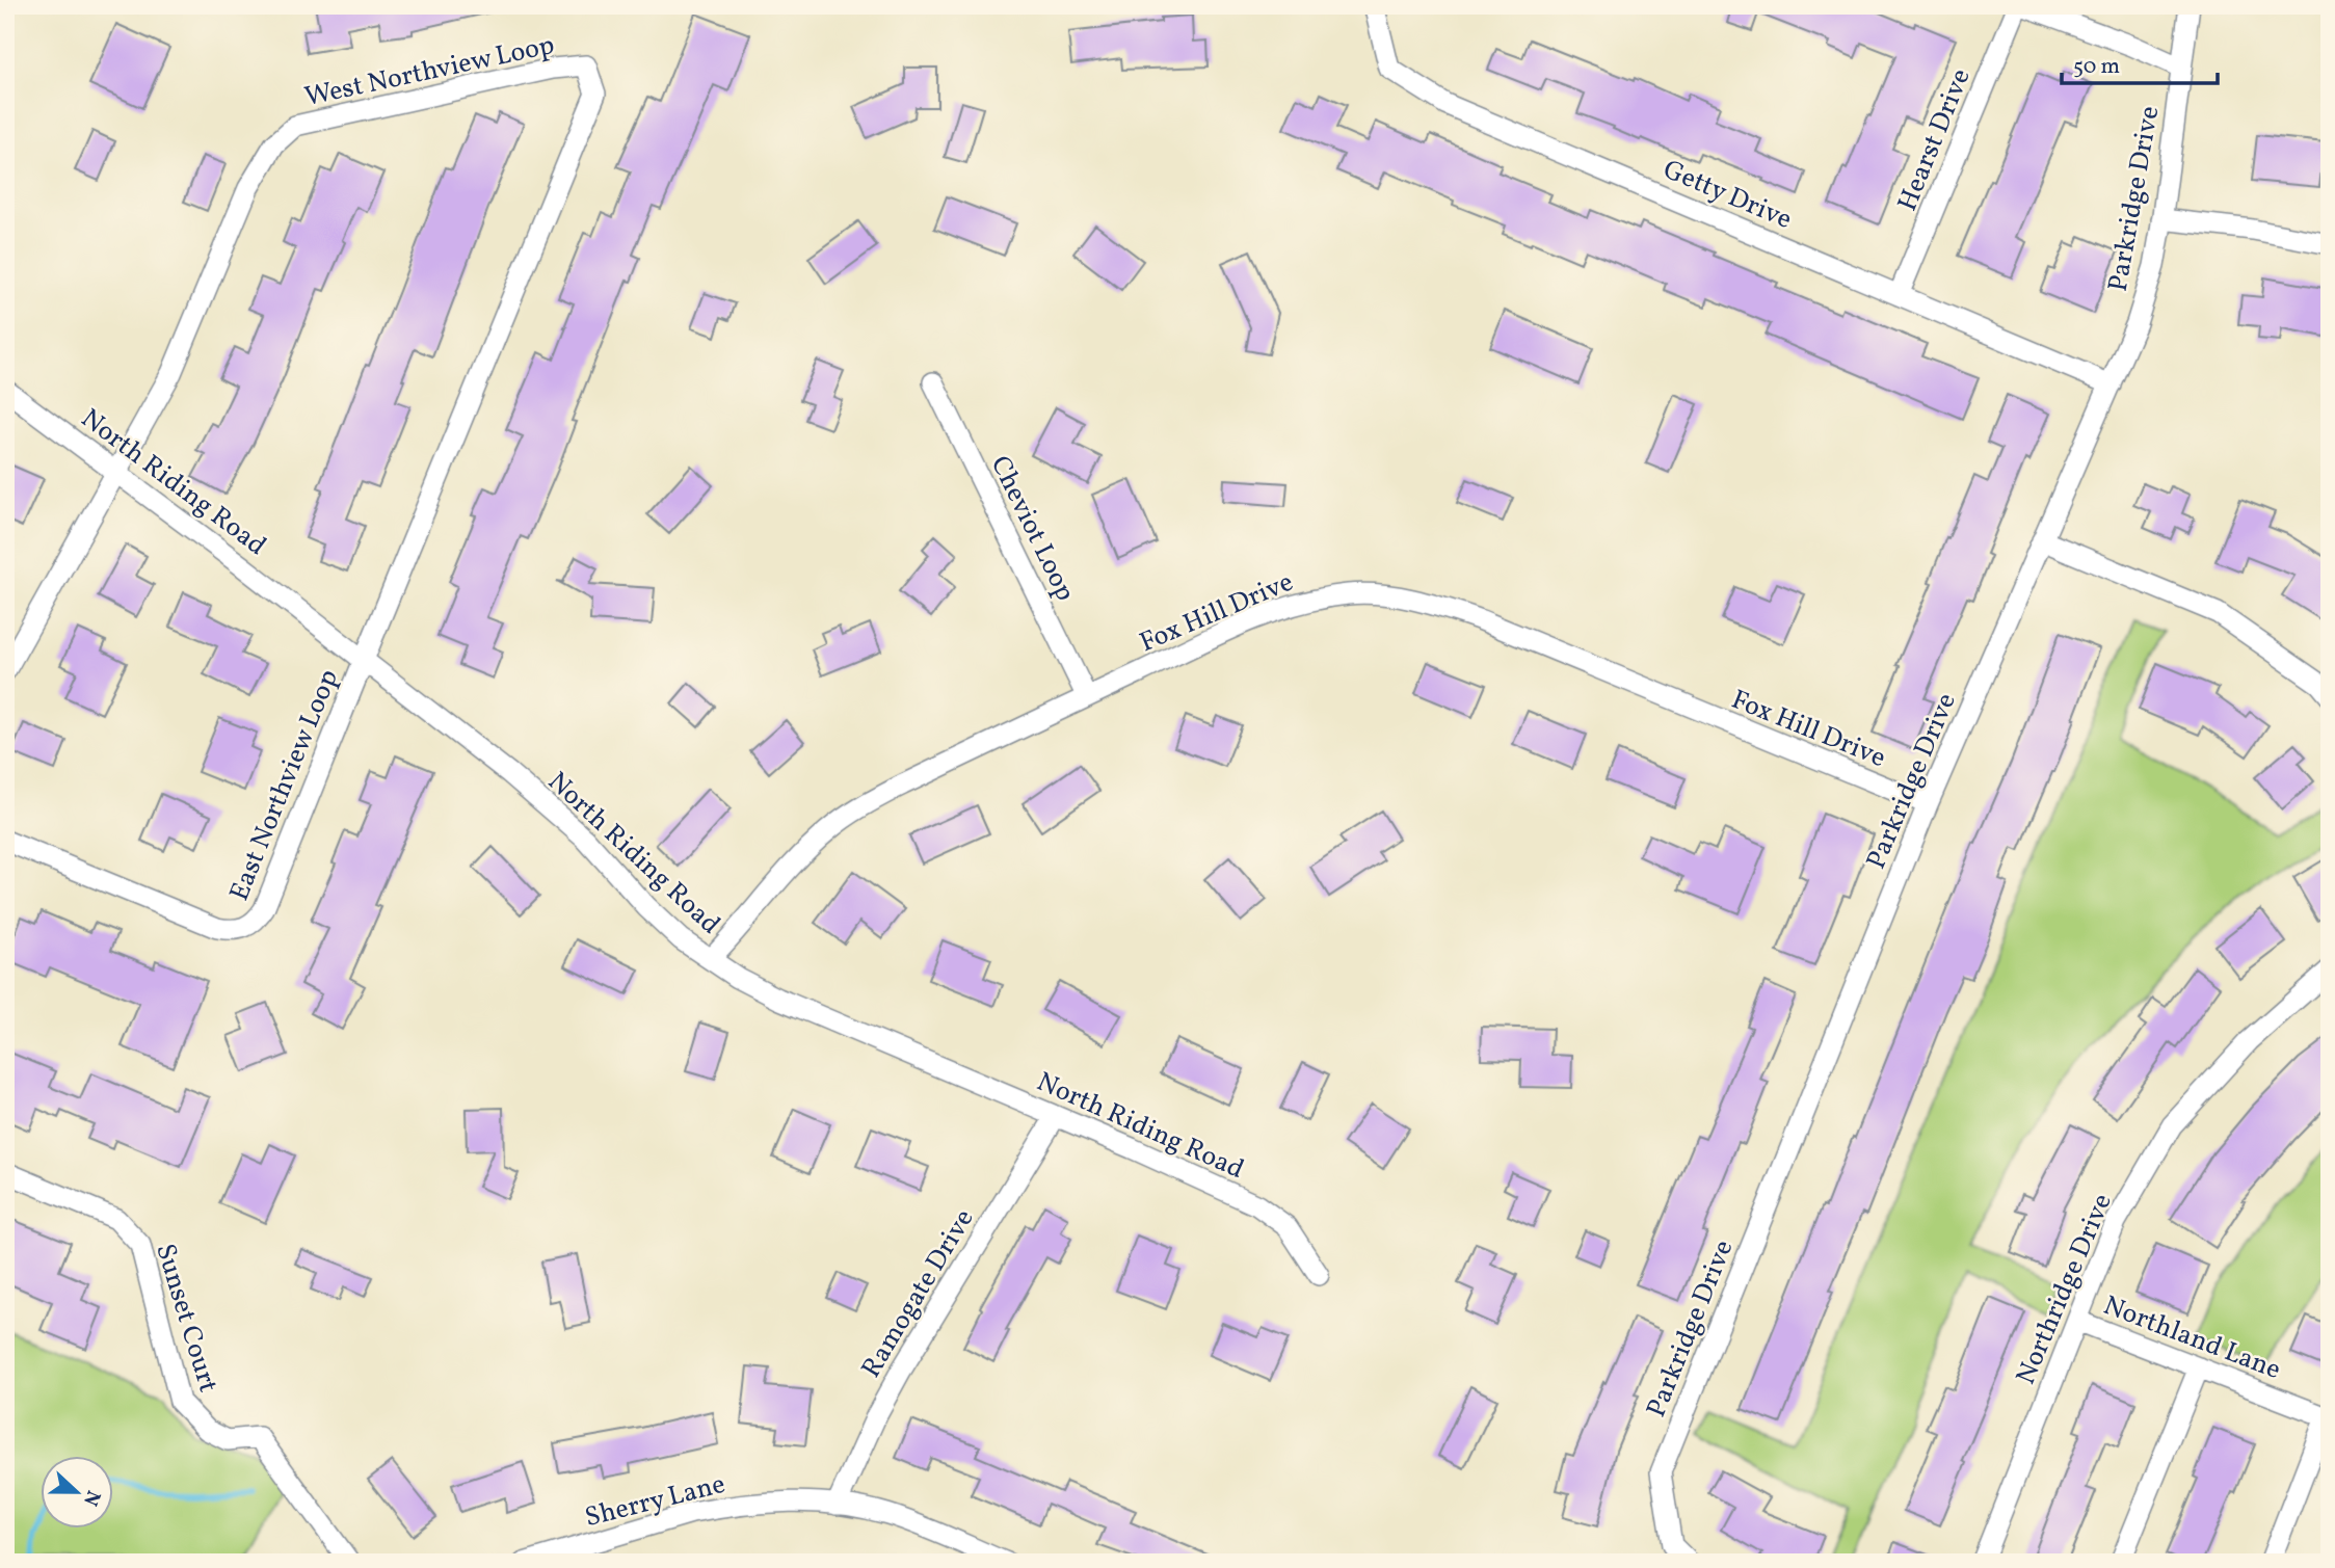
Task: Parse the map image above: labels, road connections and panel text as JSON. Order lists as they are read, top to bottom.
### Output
{
  "streets": {
    "street": [
      "West Northview Loop",
      "Hearst Drive",
      "Getty Drive",
      "Parkridge Drive",
      "North Riding Road",
      "Cheviot Loop",
      "Fox Hill Drive",
      "East Northview Loop",
      "Northridge Drive",
      "Ramogate Drive",
      "Sunset Court",
      "Northland Lane",
      "Sherry Lane"
    ]
  },
  "crossings": [
    ["West Northview Loop", "North Riding Road"],
    ["West Northview Loop", "East Northview Loop"],
    ["Hearst Drive", "Getty Drive"],
    ["Getty Drive", "Parkridge Drive"],
    ["Parkridge Drive", "Fox Hill Drive"],
    ["North Riding Road", "Fox Hill Drive"],
    ["North Riding Road", "East Northview Loop"],
    ["North Riding Road", "Ramogate Drive"],
    ["Cheviot Loop", "Fox Hill Drive"],
    ["Northridge Drive", "Northland Lane"],
    ["Ramogate Drive", "Sherry Lane"]
  ],
  "scale_bar": "50 m",
  "north": "right"
}
